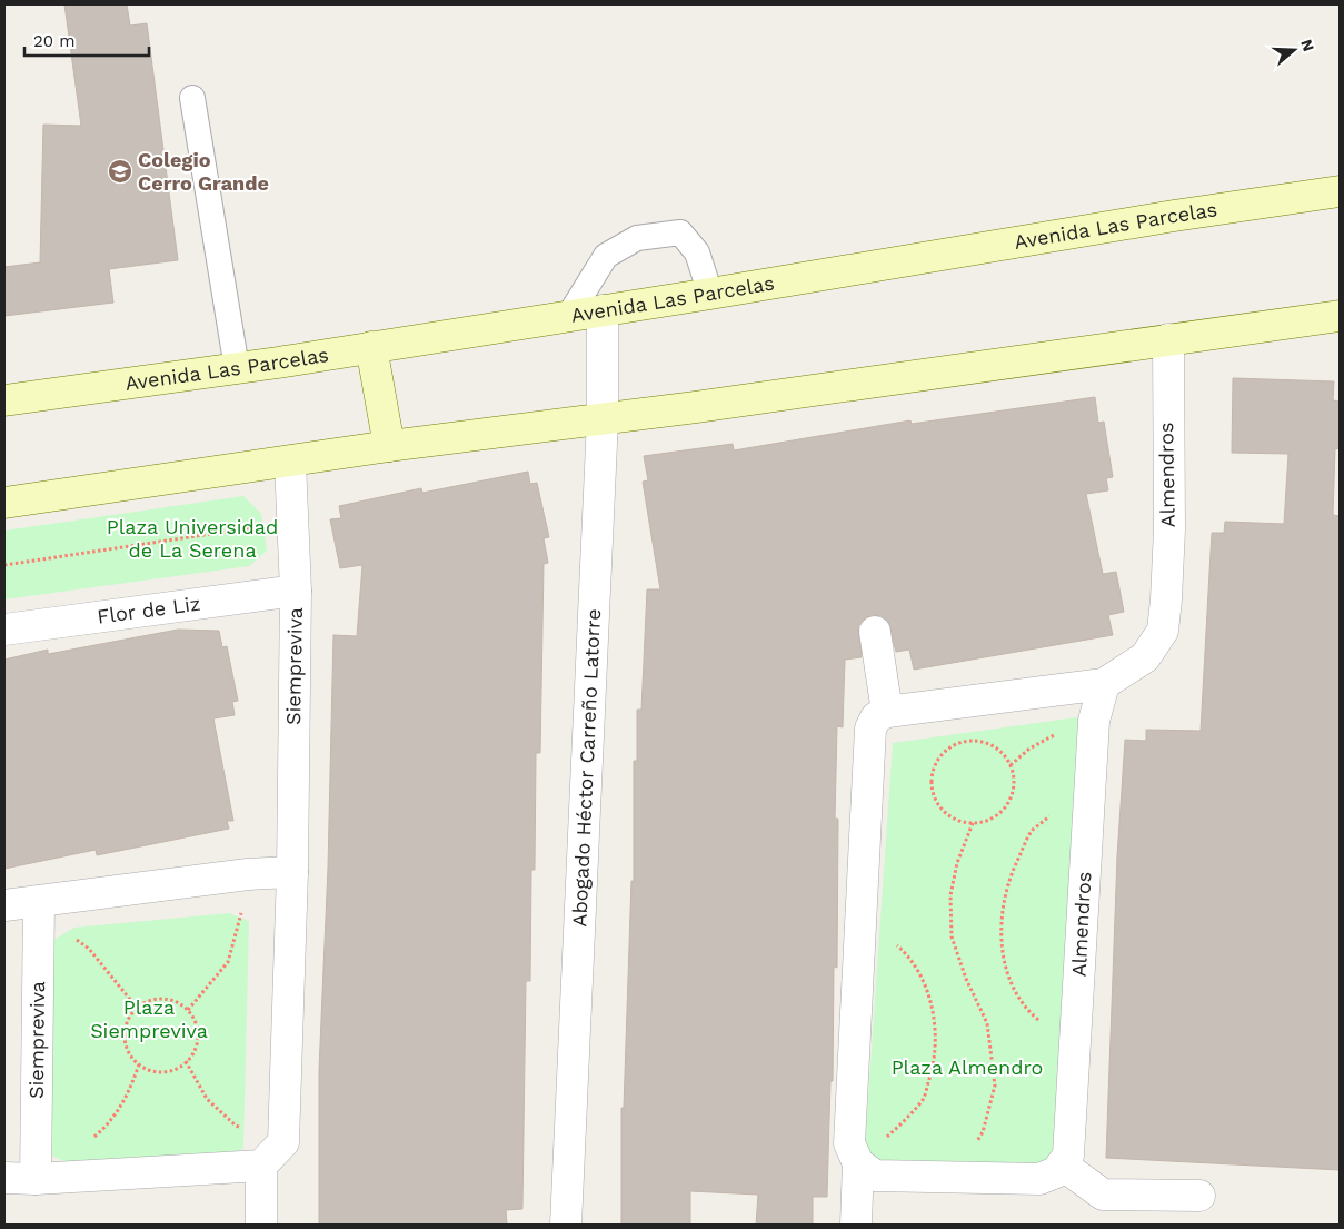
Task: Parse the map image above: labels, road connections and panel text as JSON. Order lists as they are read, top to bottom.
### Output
{
  "streets": {
    "main road": ["Avenida Las Parcelas"],
    "street": [
      "Almendros",
      "Flor de Liz",
      "Siempreviva",
      "Abogado Héctor Carreño Latorre"
    ]
  },
  "crossings": [
    ["Avenida Las Parcelas", "Abogado Héctor Carreño Latorre"],
    ["Flor de Liz", "Siempreviva"]
  ],
  "parks": ["Plaza Universidad de La Serena", "Plaza Siempreviva", "Plaza Almendro"],
  "places": {
    "school or university": ["Colegio Cerro Grande"]
  },
  "scale_bar": "20 m",
  "north": "right"
}
